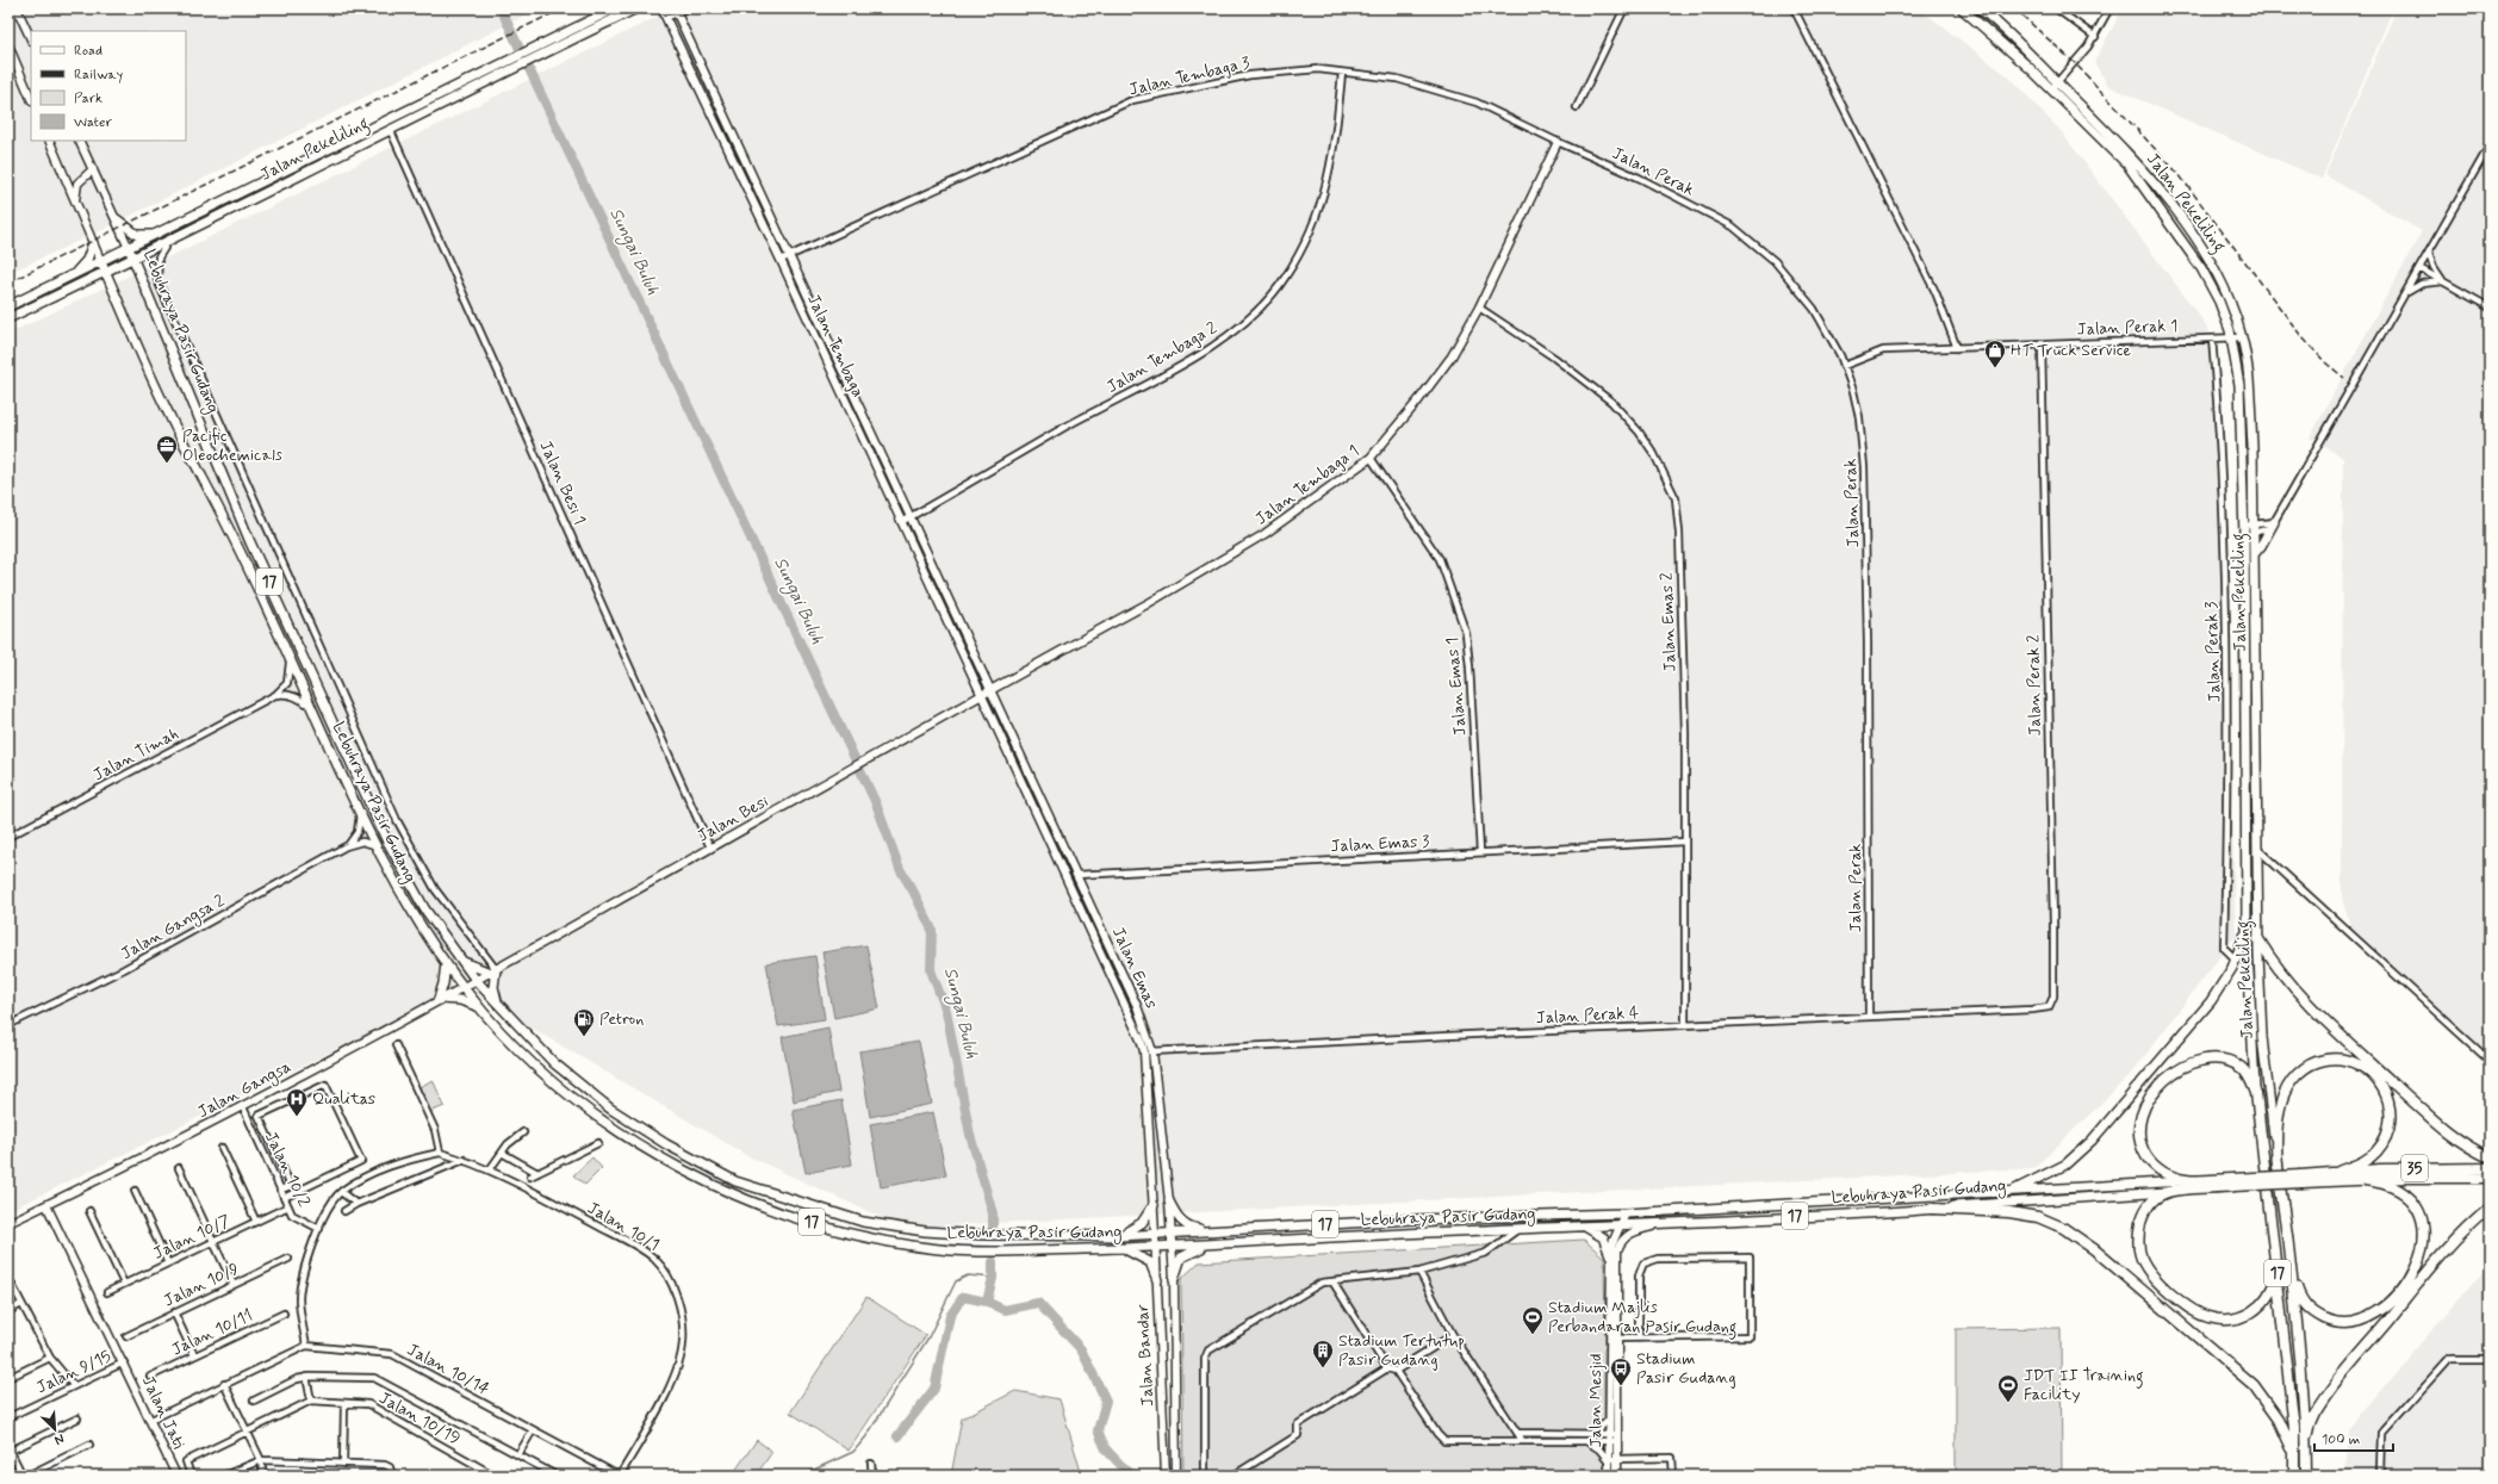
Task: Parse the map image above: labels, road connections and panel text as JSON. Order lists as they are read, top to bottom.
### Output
{
  "streets": {
    "highway": [
      "Jalan Pekeliling",
      "Lebuhraya Pasir Gudang",
      "17",
      "35"
    ],
    "main road": [
      "Jalan Tembaga",
      "Jalan Tembaga 1",
      "Jalan Besi",
      "Jalan Emas",
      "Jalan Gangsa",
      "Jalan Bandar",
      "Jalan Mesjid",
      "Jalan Jati"
    ],
    "street": [
      "Jalan Tembaga 3",
      "Jalan Perak",
      "Jalan Perak 1",
      "Jalan Tembaga 2",
      "Jalan Besi 1",
      "Jalan Emas 2",
      "Jalan Perak 3",
      "Jalan Perak 2",
      "Jalan Emas 1",
      "Jalan Timah",
      "Jalan Emas 3",
      "Jalan Gangsa 2",
      "Jalan Perak 4",
      "Jalan 10/2",
      "Jalan 10/1",
      "Jalan 10/7",
      "Jalan 10/9",
      "Jalan 10/11",
      "Jalan 10/14",
      "Jalan 9/15",
      "Jalan 10/19"
    ]
  },
  "crossings": [
    ["Jalan Tembaga 3", "Jalan Perak"],
    ["Jalan Tembaga 3", "Jalan Tembaga"],
    ["Jalan Tembaga 3", "Jalan Tembaga 2"],
    ["Jalan Tembaga 3", "Jalan Tembaga 1"],
    ["Jalan Pekeliling", "Jalan Perak 1"],
    ["Jalan Pekeliling", "Lebuhraya Pasir Gudang"],
    ["Jalan Pekeliling", "Jalan Besi 1"],
    ["Jalan Pekeliling", "17"],
    ["Jalan Perak", "Jalan Perak 1"],
    ["Jalan Perak", "Jalan Tembaga 1"],
    ["Jalan Perak", "Jalan Perak 4"],
    ["Jalan Perak 1", "Jalan Perak 3"],
    ["Jalan Perak 1", "Jalan Perak 2"],
    ["Lebuhraya Pasir Gudang", "17"],
    ["Lebuhraya Pasir Gudang", "Jalan Timah"],
    ["Lebuhraya Pasir Gudang", "Jalan Gangsa 2"],
    ["Lebuhraya Pasir Gudang", "Jalan Emas"],
    ["Lebuhraya Pasir Gudang", "Jalan Gangsa"],
    ["Lebuhraya Pasir Gudang", "Jalan Bandar"],
    ["Lebuhraya Pasir Gudang", "Jalan Mesjid"],
    ["Jalan Tembaga", "Jalan Tembaga 2"],
    ["Jalan Tembaga", "Jalan Tembaga 1"],
    ["Jalan Tembaga", "Jalan Besi"],
    ["Jalan Tembaga", "Jalan Emas"],
    ["Jalan Besi 1", "Jalan Besi"],
    ["Jalan Tembaga 1", "Jalan Emas 2"],
    ["Jalan Tembaga 1", "Jalan Emas 1"],
    ["Jalan Tembaga 1", "Jalan Besi"],
    ["Jalan Tembaga 1", "Jalan Emas"],
    ["17", "35"],
    ["Jalan Emas 2", "Jalan Emas 3"],
    ["Jalan Emas 2", "Jalan Perak 4"],
    ["Jalan Perak 2", "Jalan Perak 4"],
    ["Jalan Emas 1", "Jalan Emas 3"],
    ["Jalan Besi", "Jalan Emas"],
    ["Jalan Besi", "Jalan Gangsa"],
    ["Jalan Emas 3", "Jalan Emas"],
    ["Jalan Emas", "Jalan Perak 4"],
    ["Jalan Emas", "Jalan Bandar"],
    ["Jalan Gangsa", "Jalan 10/2"],
    ["Jalan Gangsa", "Jalan Jati"],
    ["Jalan 10/2", "Jalan 10/7"],
    ["Jalan 10/1", "Jalan 10/14"],
    ["Jalan 9/15", "Jalan Jati"]
  ],
  "water": ["Sungai Buluh"],
  "places": {
    "shop": ["HT Truck Service"],
    "office": ["Pacific Oleochemicals"],
    "fuel station": ["Petron"],
    "hospital": ["Qualitas"],
    "sports": ["Stadium Majlis Perbandaran Pasir Gudang", "JDT II Training Facility"],
    "building": ["Stadium Tertutup Pasir Gudang"],
    "bus stop": ["Stadium Pasir Gudang"]
  },
  "legend": [
    "Road",
    "Railway",
    "Park",
    "Water"
  ],
  "scale_bar": "100 m",
  "north": "bottom right"
}
